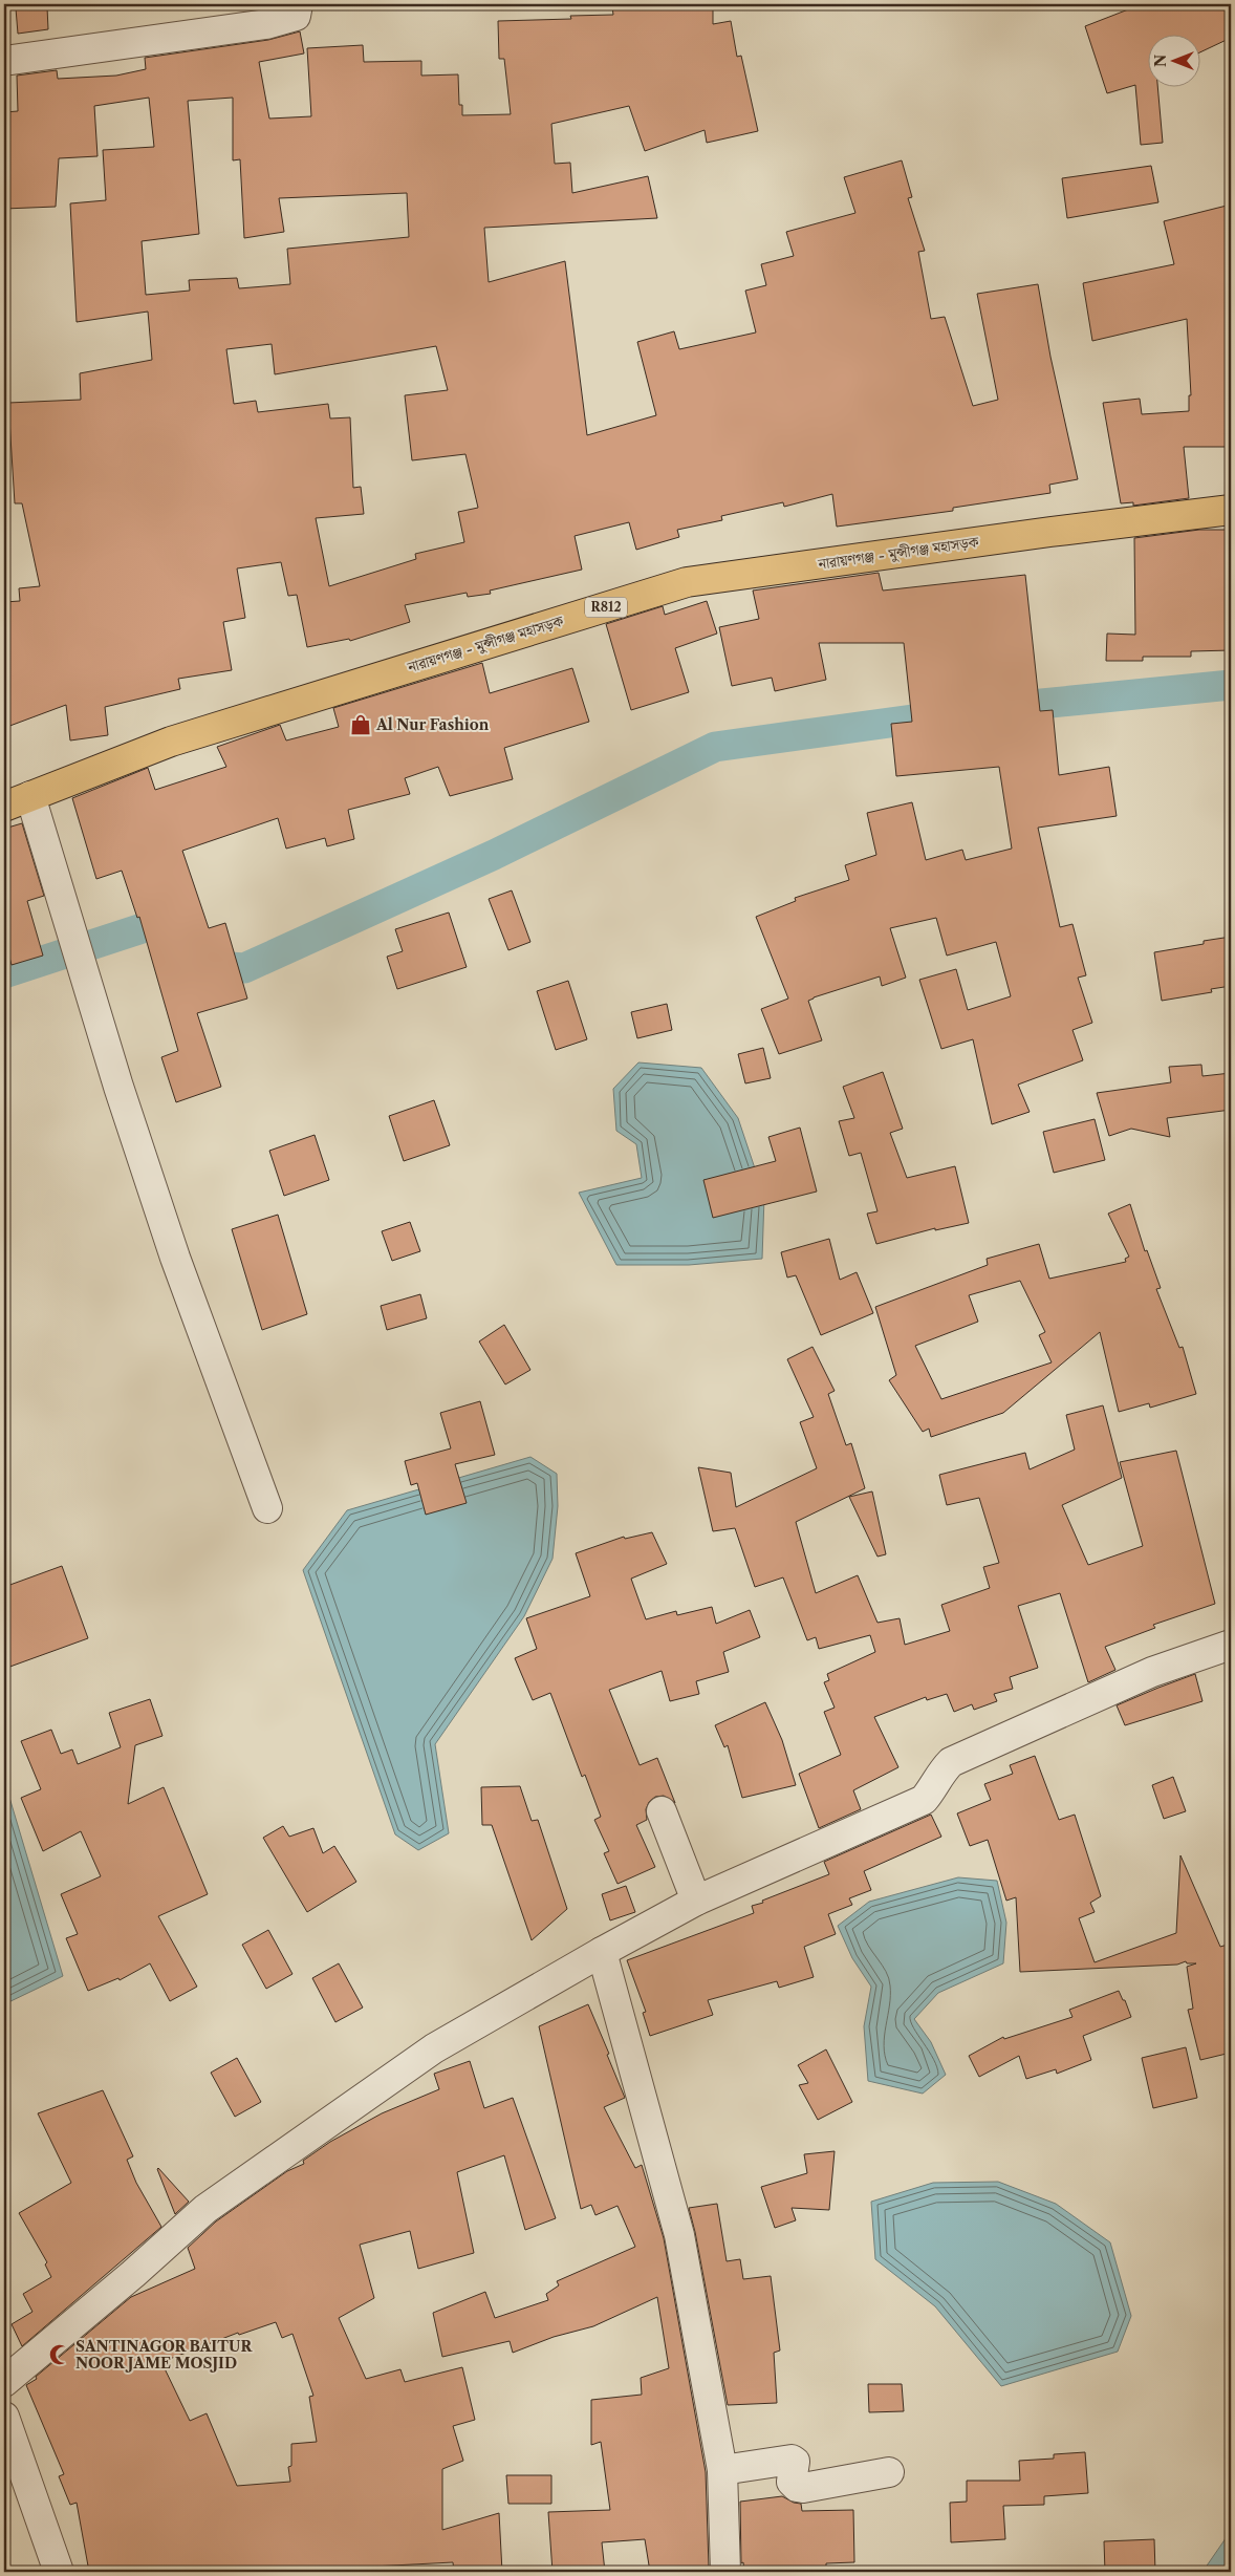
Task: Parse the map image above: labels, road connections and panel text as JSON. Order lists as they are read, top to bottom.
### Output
{
  "streets": {
    "main road": ["নারায়ণগঞ্জ - মুন্সীগঞ্জ মহাসড়ক", "R812"]
  },
  "places": {
    "shop": ["Al Nur Fashion"],
    "mosque": ["SANTINAGOR BAITUR NOOR JAME MOSJID"]
  },
  "north": "left"
}
